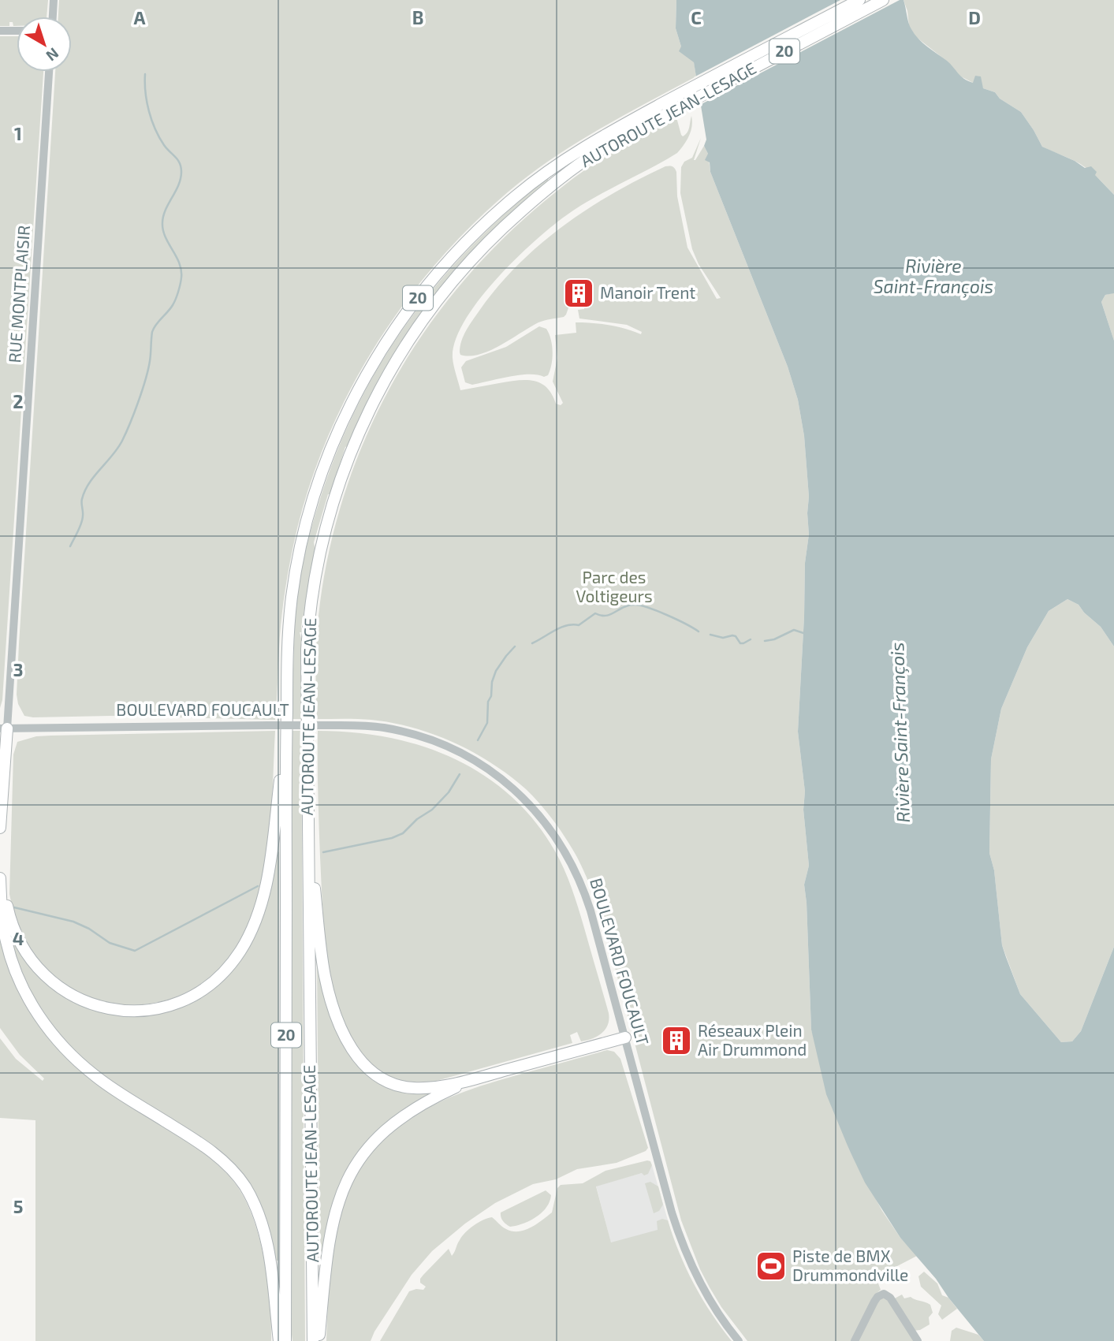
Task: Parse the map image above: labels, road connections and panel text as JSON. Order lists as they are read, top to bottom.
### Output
{
  "streets": {
    "highway": ["20", "AUTOROUTE JEAN-LESAGE"],
    "street": ["RUE MONTPLAISIR", "BOULEVARD FOUCAULT"]
  },
  "crossings": [
    ["RUE MONTPLAISIR", "BOULEVARD FOUCAULT"]
  ],
  "water": ["Rivière Saint-François"],
  "parks": ["Parc des Voltigeurs"],
  "places": {
    "building": ["Manoir Trent", "Réseaux Plein Air Drummond"],
    "sports": ["Piste de BMX Drummondville"]
  },
  "north": "bottom right",
  "grid": {
    "columns": [
      "A",
      "B",
      "C",
      "D"
    ],
    "rows": [
      "1",
      "2",
      "3",
      "4",
      "5"
    ]
  }
}
